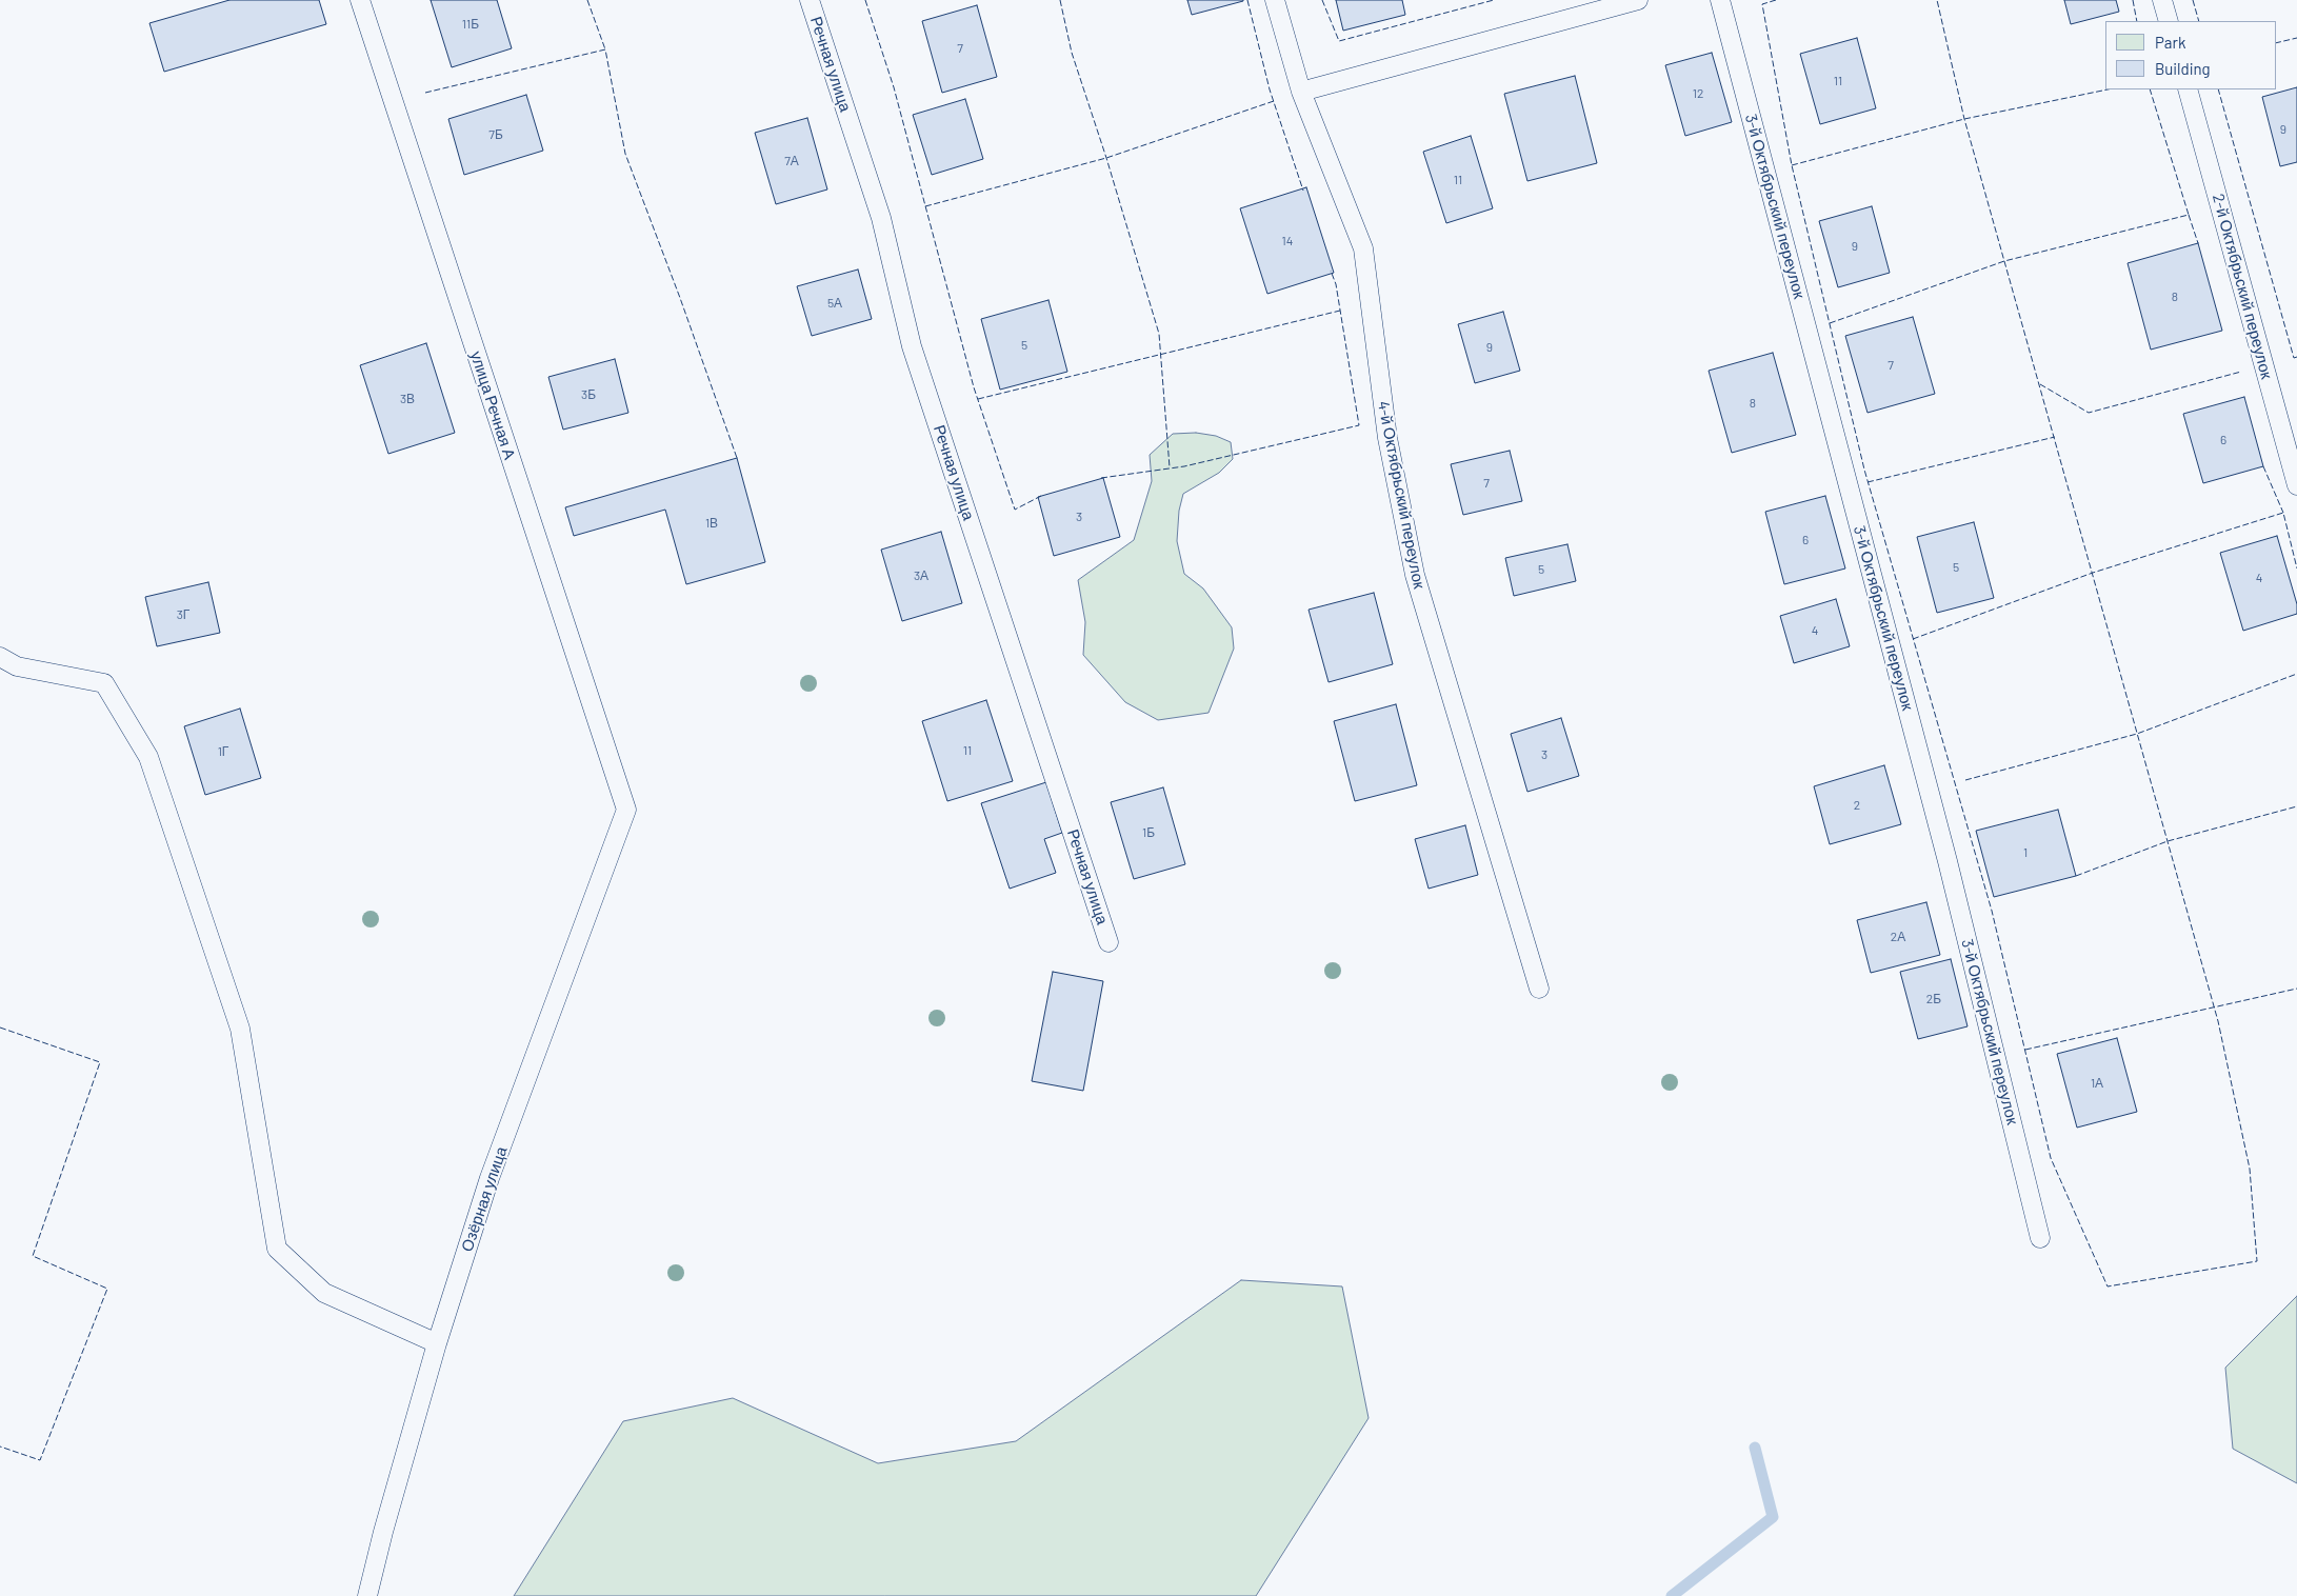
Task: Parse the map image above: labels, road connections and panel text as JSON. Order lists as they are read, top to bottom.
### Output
{
  "streets": {
    "lane": [
      "Речная улица",
      "3-й Октябрьский переулок",
      "2-й Октябрьский переулок",
      "улица Речная А",
      "4-й Октябрьский переулок",
      "Озёрная улица"
    ]
  },
  "crossings": [
    ["улица Речная А", "Озёрная улица"]
  ],
  "house_numbers": [
    "11Б",
    "7",
    "11",
    "12",
    "9",
    "7Б",
    "7А",
    "11",
    "14",
    "9",
    "8",
    "5А",
    "5",
    "9",
    "7",
    "3Б",
    "3В",
    "8",
    "6",
    "7",
    "3",
    "1В",
    "6",
    "5",
    "5",
    "3А",
    "4",
    "3Г",
    "4",
    "11",
    "1Г",
    "3",
    "2",
    "1Б",
    "1",
    "2А",
    "2Б",
    "1А"
  ],
  "legend": ["Park", "Building"]
}
